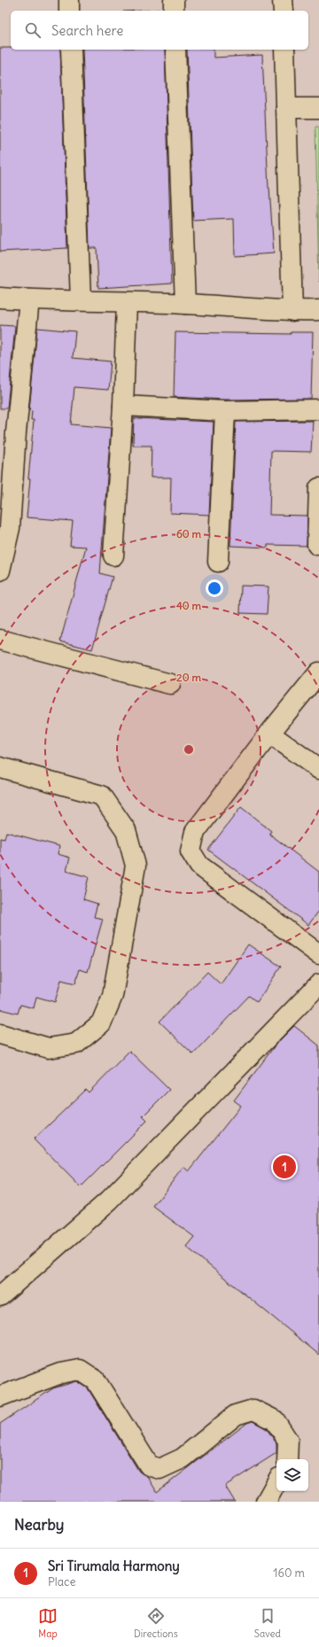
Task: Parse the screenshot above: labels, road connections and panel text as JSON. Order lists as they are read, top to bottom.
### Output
{
  "page": {
    "search": "Search here",
    "pins": "1",
    "heading": "Nearby",
    "list": [
      {
        "mark": "1",
        "name": "Sri Tirumala Harmony",
        "note": "Place",
        "value": "160 m"
      }
    ],
    "nav": ["Map", "Directions", "Saved"]
  },
  "rings": ["60 m", "40 m", "20 m"]
}
